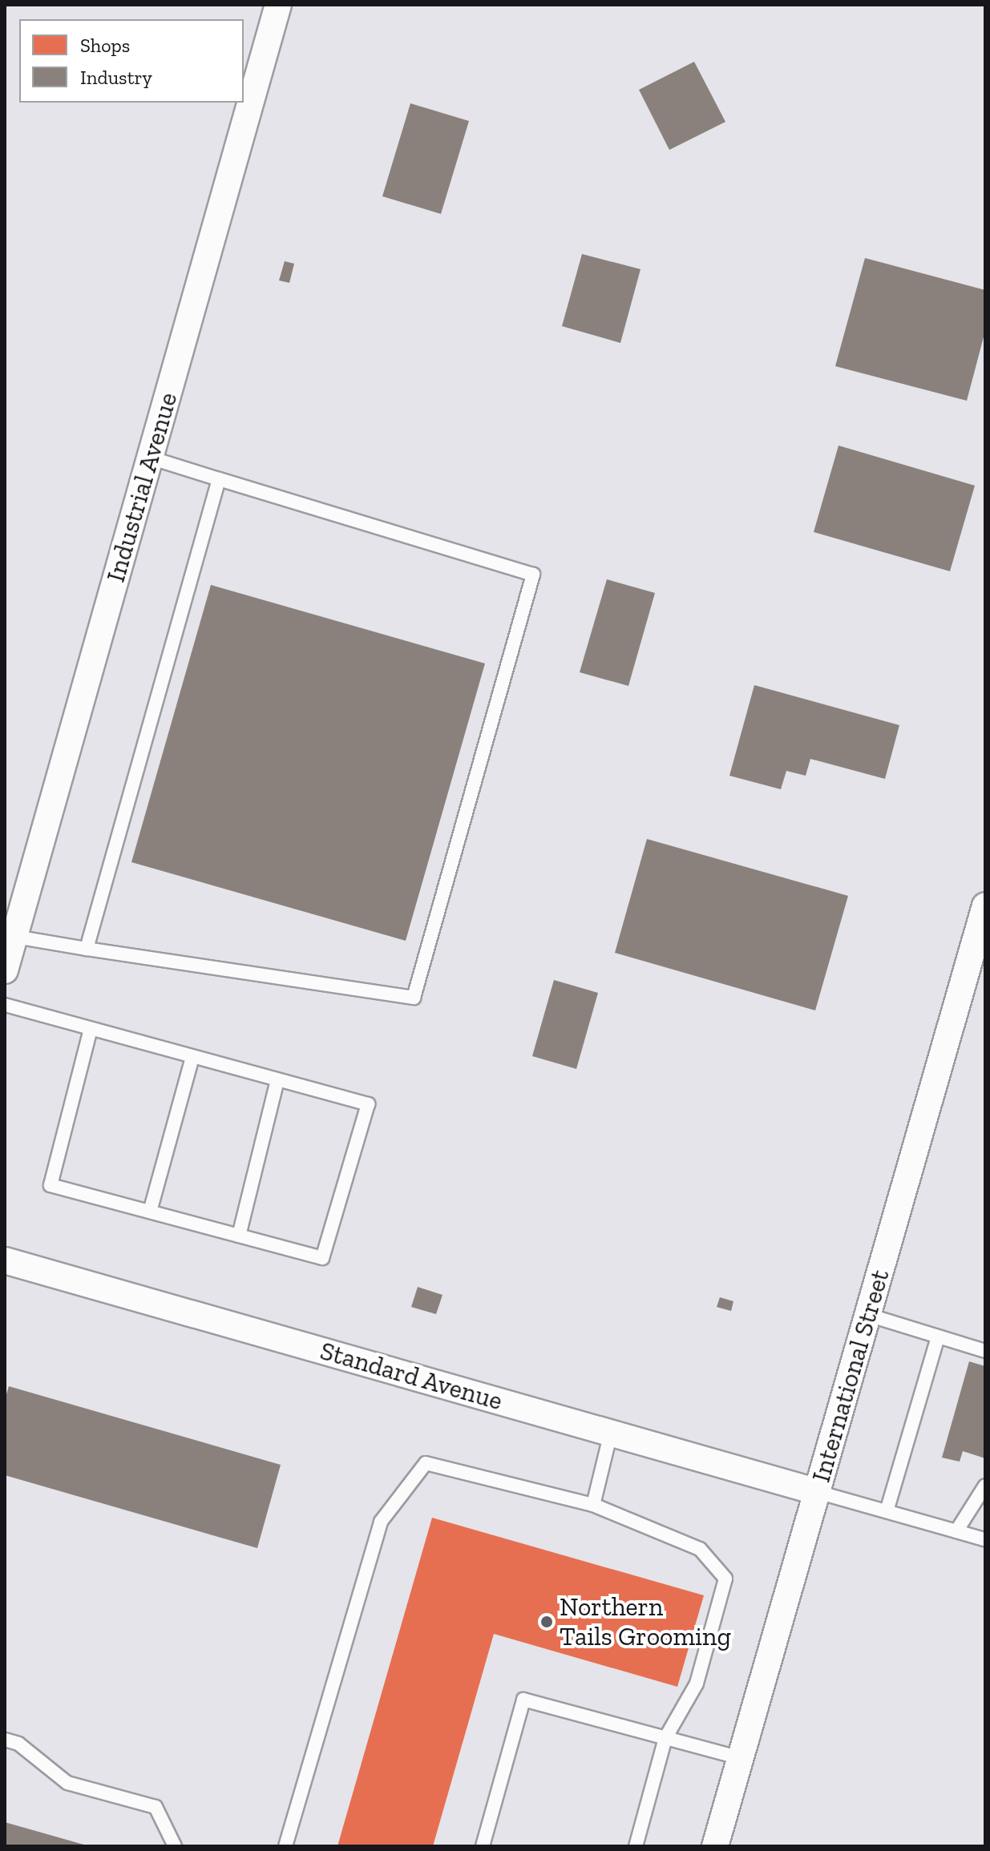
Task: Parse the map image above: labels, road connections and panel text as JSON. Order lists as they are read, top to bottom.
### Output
{
  "streets": {
    "street": ["Industrial Avenue", "Standard Avenue", "International Street"]
  },
  "crossings": [
    ["Standard Avenue", "International Street"]
  ],
  "places": ["Northern Tails Grooming"],
  "legend": ["Shops", "Industry"]
}
